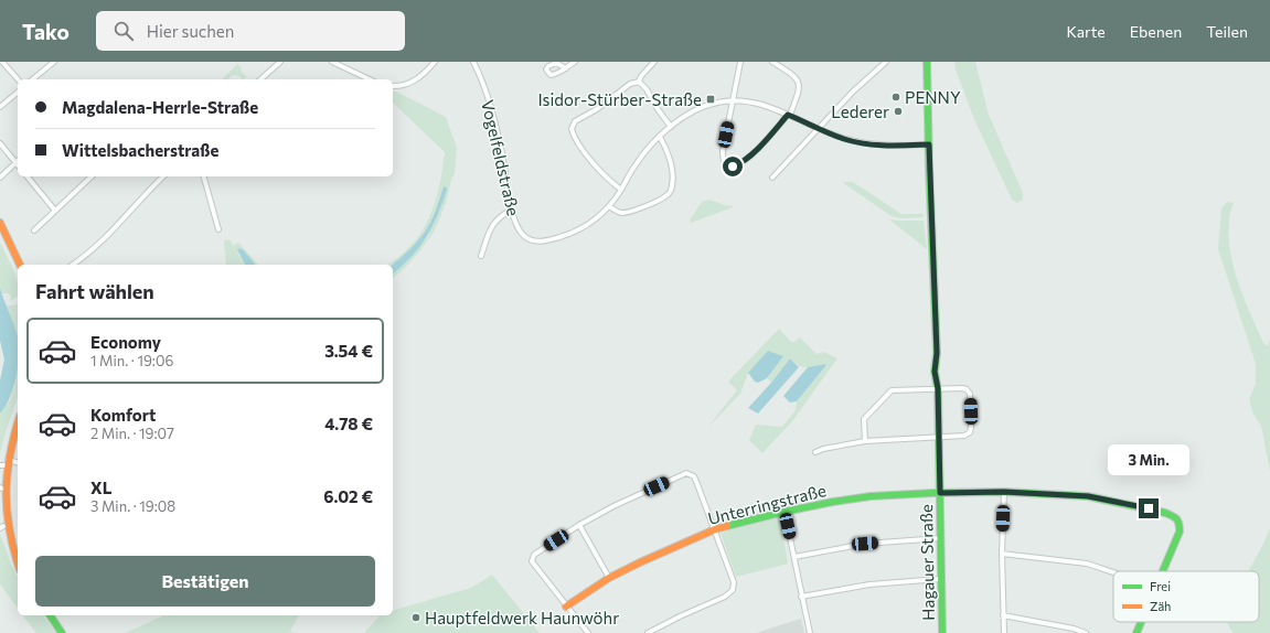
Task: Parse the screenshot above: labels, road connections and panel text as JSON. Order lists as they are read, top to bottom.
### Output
{
  "streets": {
    "street": ["Vogelfeldstraße", "Unterringstraße", "Hagauer Straße"]
  },
  "crossings": [
    ["Unterringstraße", "Hagauer Straße"]
  ],
  "places": {
    "other": ["PENNY", "Lederer", "Hauptfeldwerk Haunwöhr"],
    "transit": ["Isidor-Stürber-Straße"]
  },
  "legend": ["Frei", "Zäh"],
  "page": {
    "header": "Tako",
    "search": "Hier suchen",
    "nav": ["Karte", "Ebenen", "Teilen"],
    "banner": ["Magdalena-Herrle-Straße", "Wittelsbacherstraße"],
    "heading": "Fahrt wählen",
    "list": [
      {
        "name": "Economy",
        "note": "1 Min. · 19:06",
        "value": "3.54 €"
      },
      {
        "name": "Komfort",
        "note": "2 Min. · 19:07",
        "value": "4.78 €"
      },
      {
        "name": "XL",
        "note": "3 Min. · 19:08",
        "value": "6.02 €"
      }
    ],
    "bubble": "3 Min.",
    "buttons": "Bestätigen"
  }
}
